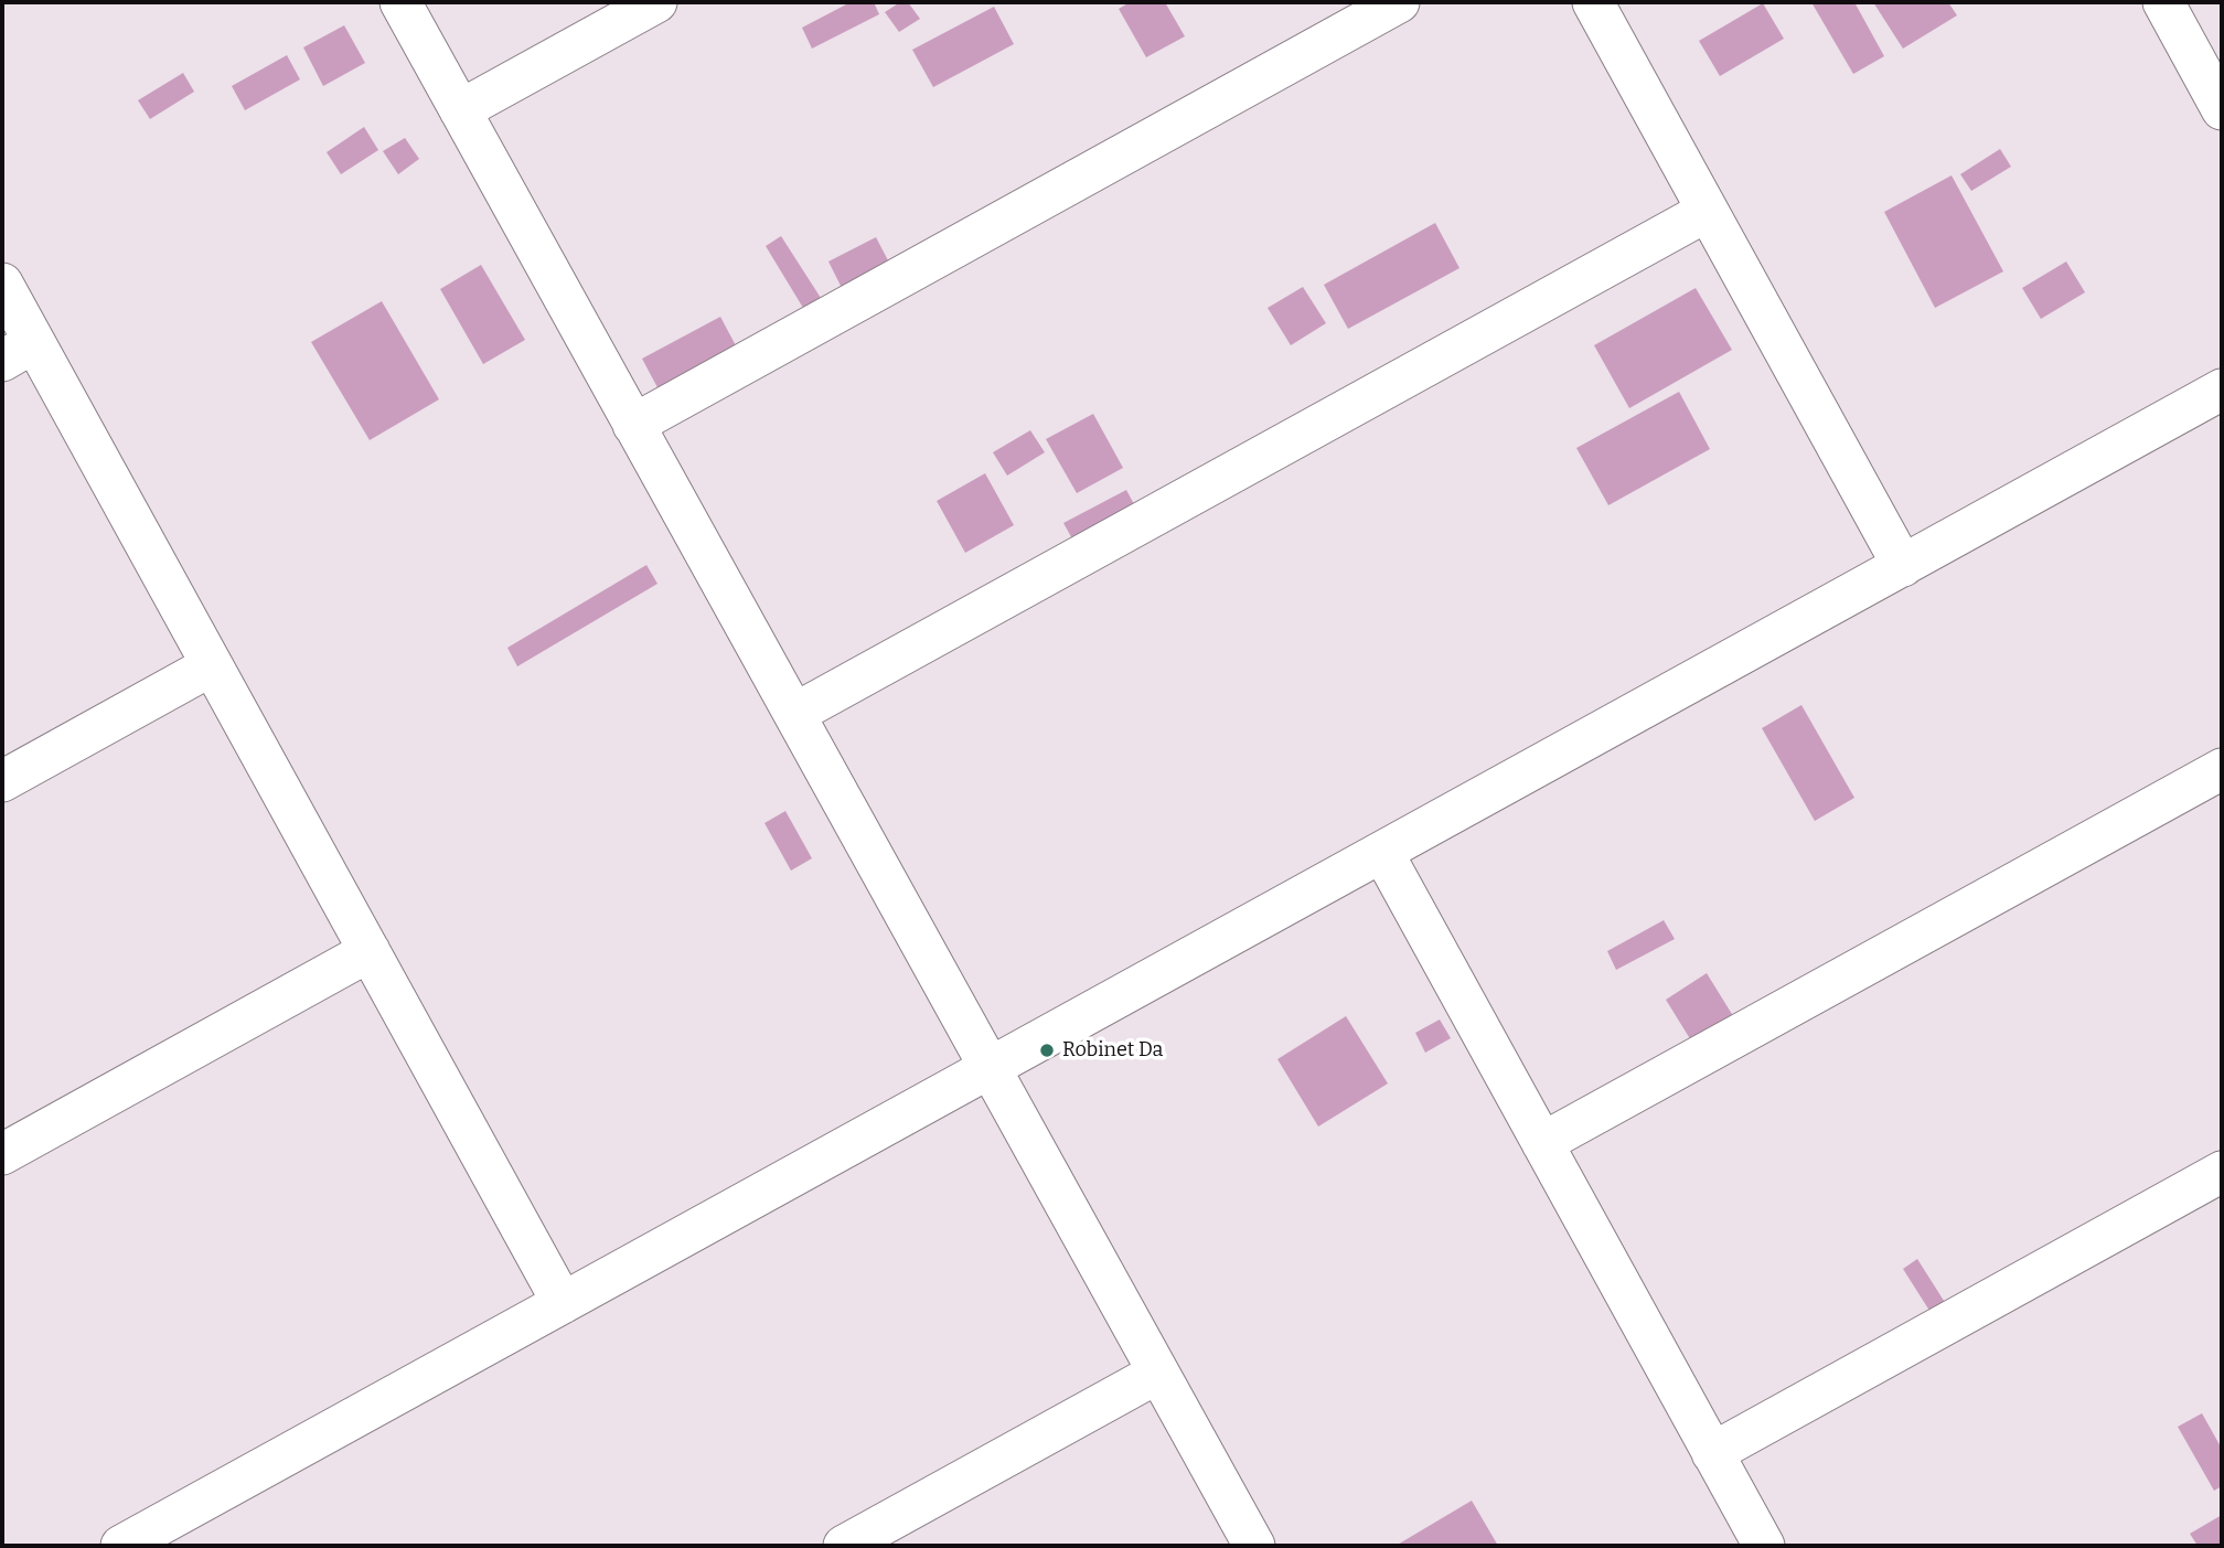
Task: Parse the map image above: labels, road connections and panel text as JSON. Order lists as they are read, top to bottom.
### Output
{
  "places": ["Robinet Da"]
}
